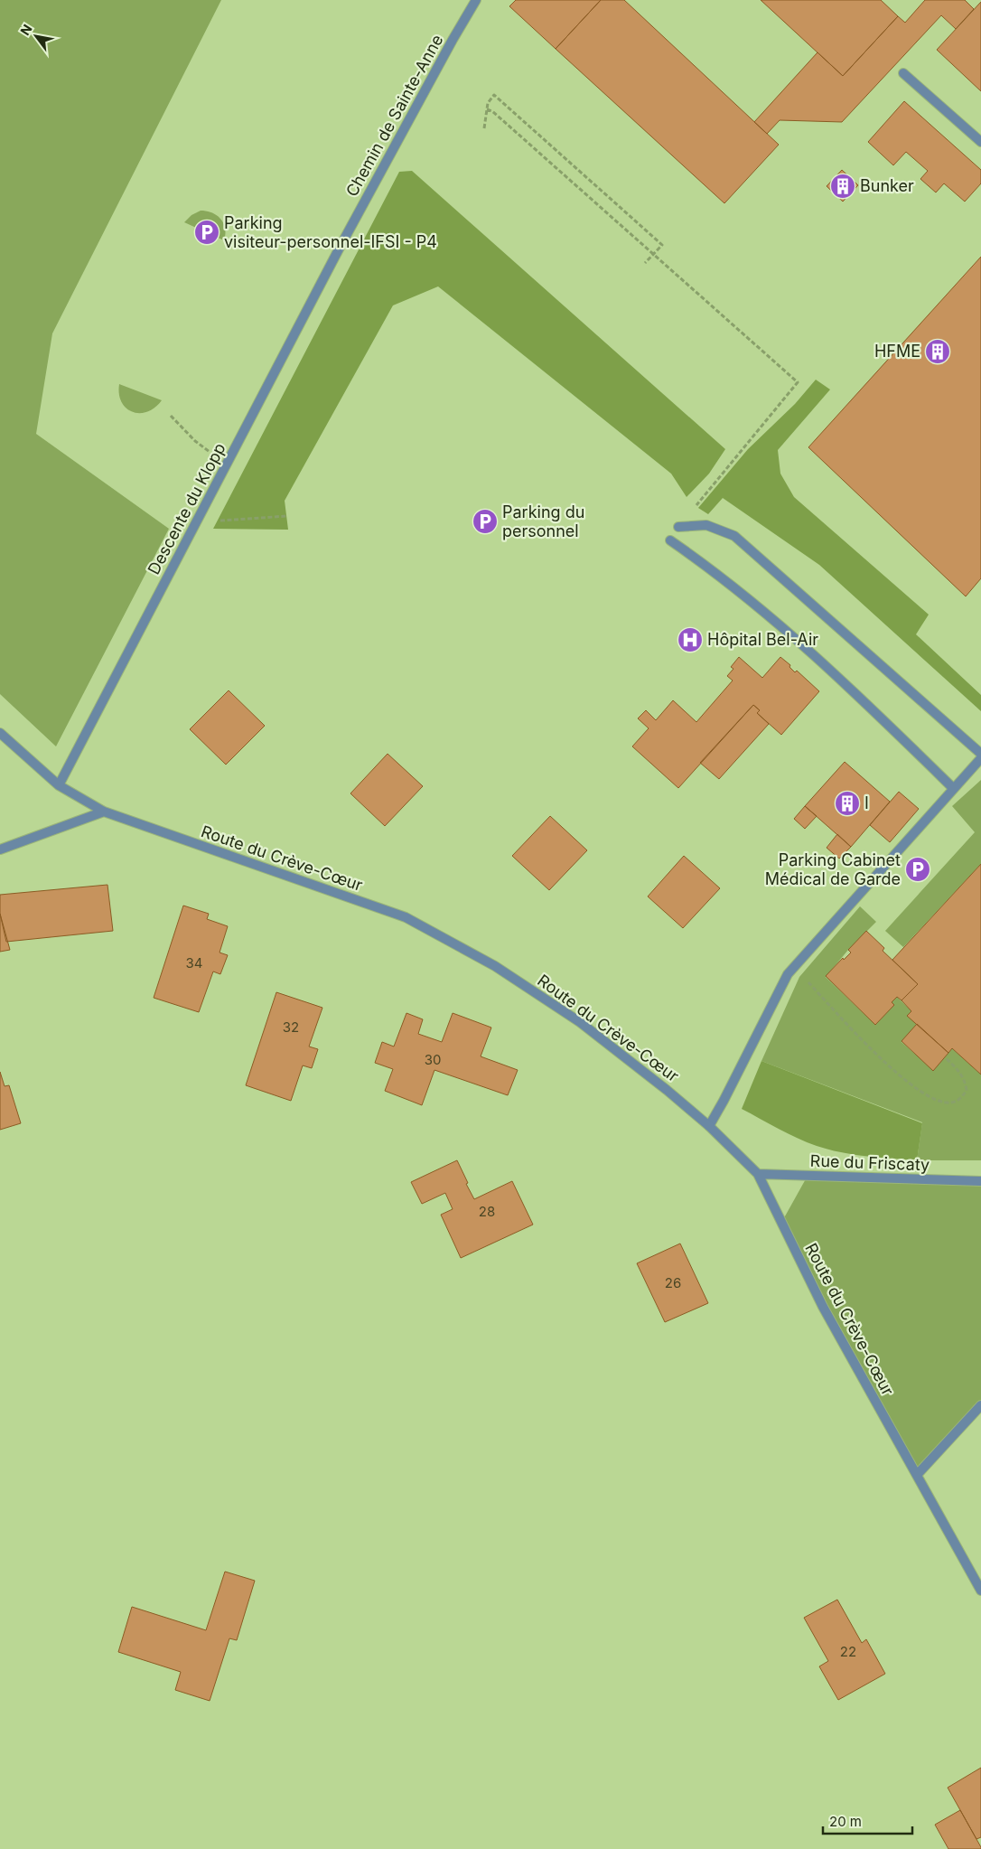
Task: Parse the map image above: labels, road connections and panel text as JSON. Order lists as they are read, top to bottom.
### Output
{
  "streets": {
    "street": [
      "Chemin de Sainte-Anne",
      "Descente du Klopp",
      "Route du Crève-Cœur",
      "Rue du Friscaty"
    ]
  },
  "crossings": [
    ["Chemin de Sainte-Anne", "Descente du Klopp"],
    ["Descente du Klopp", "Route du Crève-Cœur"],
    ["Route du Crève-Cœur", "Rue du Friscaty"]
  ],
  "places": {
    "building": ["Bunker", "HFME", "I"],
    "parking": ["Parking visiteur-personnel-IFSI - P4", "Parking du personnel", "Parking Cabinet Médical de Garde"],
    "hospital": ["Hôpital Bel-Air"]
  },
  "house_numbers": [
    "34",
    "32",
    "30",
    "28",
    "26",
    "22"
  ],
  "scale_bar": "20 m",
  "north": "top left"
}
